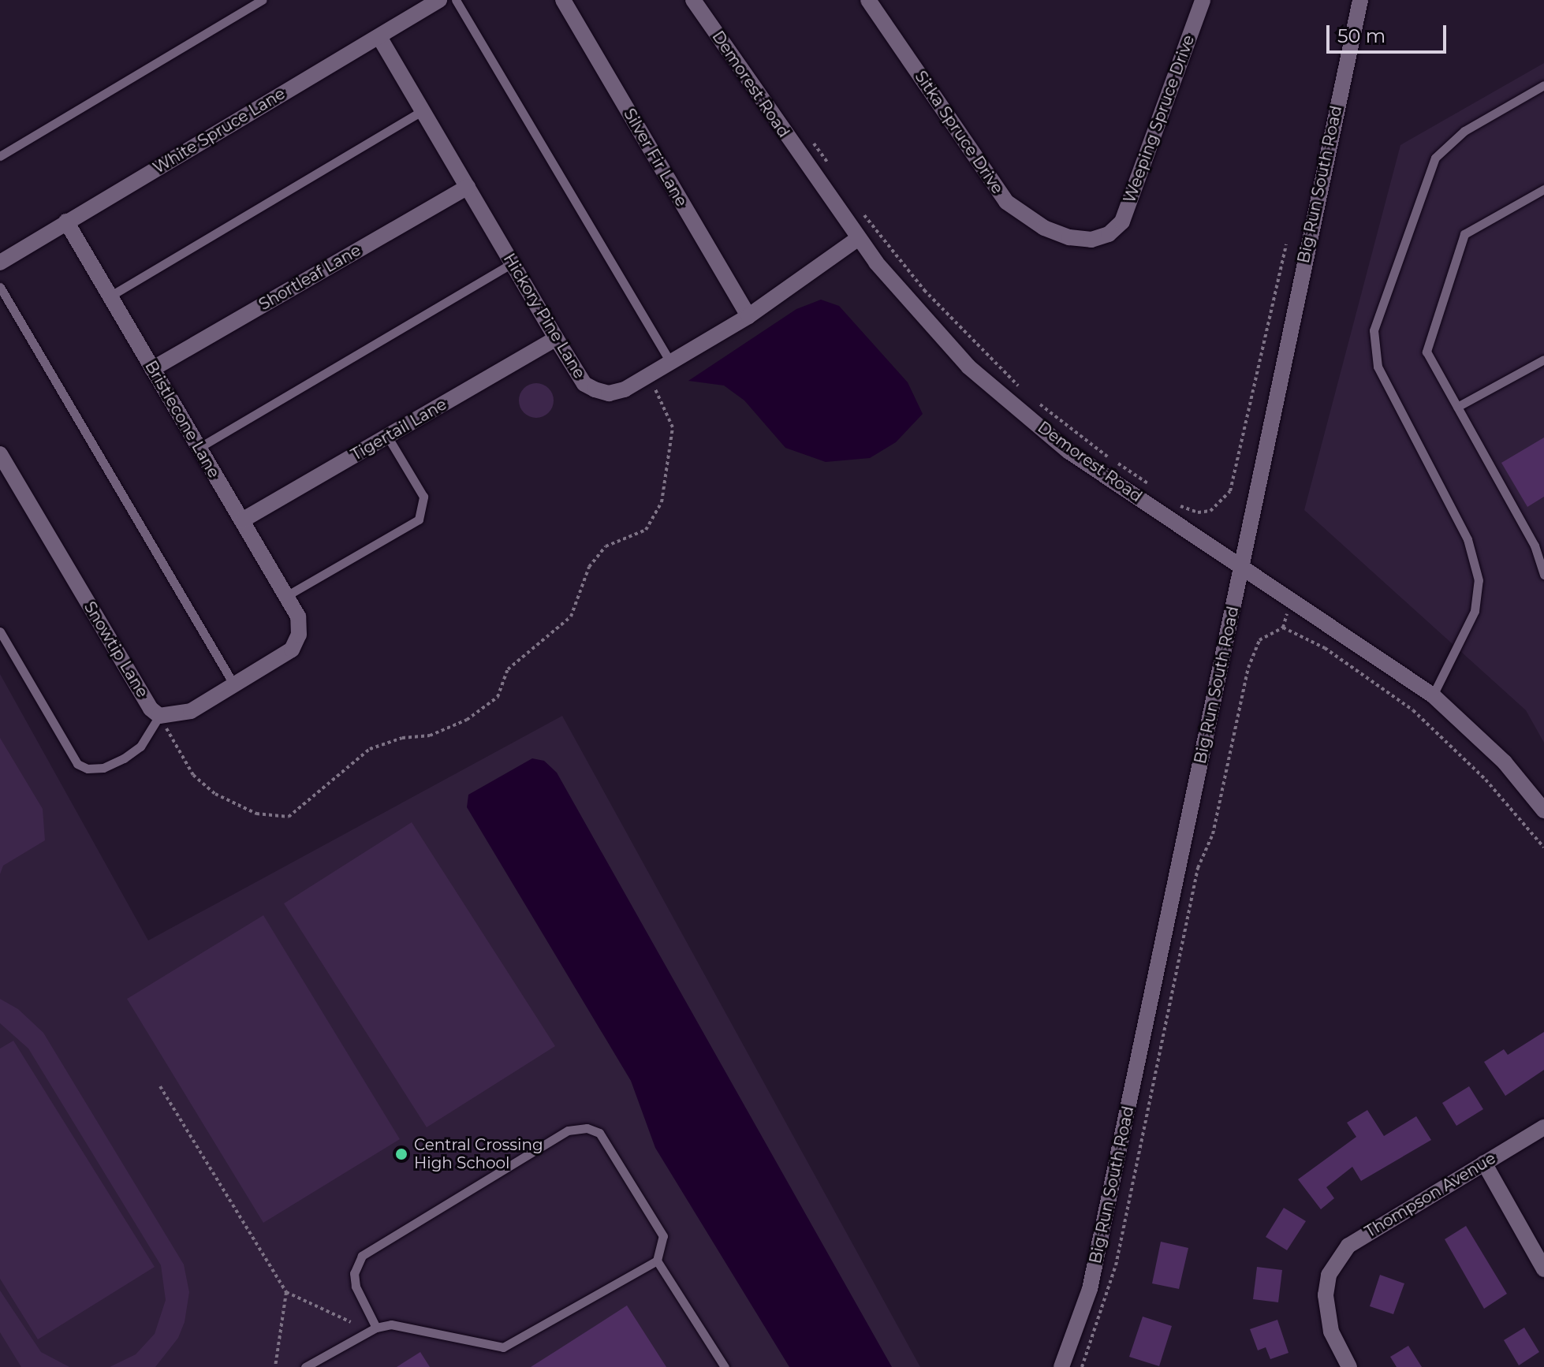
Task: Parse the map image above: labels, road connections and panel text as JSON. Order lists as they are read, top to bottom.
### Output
{
  "streets": {
    "street": [
      "Demorest Road",
      "Weeping Spruce Drive",
      "White Spruce Lane",
      "Sitka Spruce Drive",
      "Silver Fir Lane",
      "Big Run South Road",
      "Shortleaf Lane",
      "Hickory Pine Lane",
      "Bristlecone Lane",
      "Tigertail Lane",
      "Snowtip Lane",
      "Thompson Avenue"
    ]
  },
  "crossings": [
    ["Demorest Road", "Big Run South Road"],
    ["Demorest Road", "Hickory Pine Lane"],
    ["Weeping Spruce Drive", "Sitka Spruce Drive"],
    ["White Spruce Lane", "Hickory Pine Lane"],
    ["White Spruce Lane", "Bristlecone Lane"],
    ["Silver Fir Lane", "Hickory Pine Lane"],
    ["Shortleaf Lane", "Hickory Pine Lane"],
    ["Shortleaf Lane", "Bristlecone Lane"],
    ["Hickory Pine Lane", "Tigertail Lane"],
    ["Bristlecone Lane", "Tigertail Lane"]
  ],
  "places": ["Central Crossing High School"],
  "scale_bar": "50 m"
}
